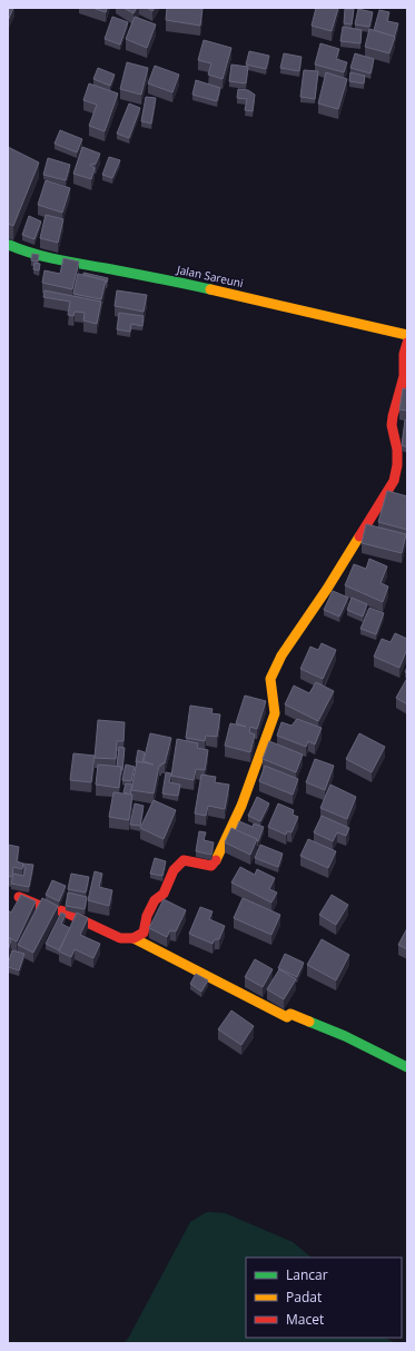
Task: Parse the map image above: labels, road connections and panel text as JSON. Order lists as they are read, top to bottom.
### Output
{
  "streets": {
    "street": ["Jalan Sareuni"]
  },
  "legend": ["Lancar", "Padat", "Macet"]
}
